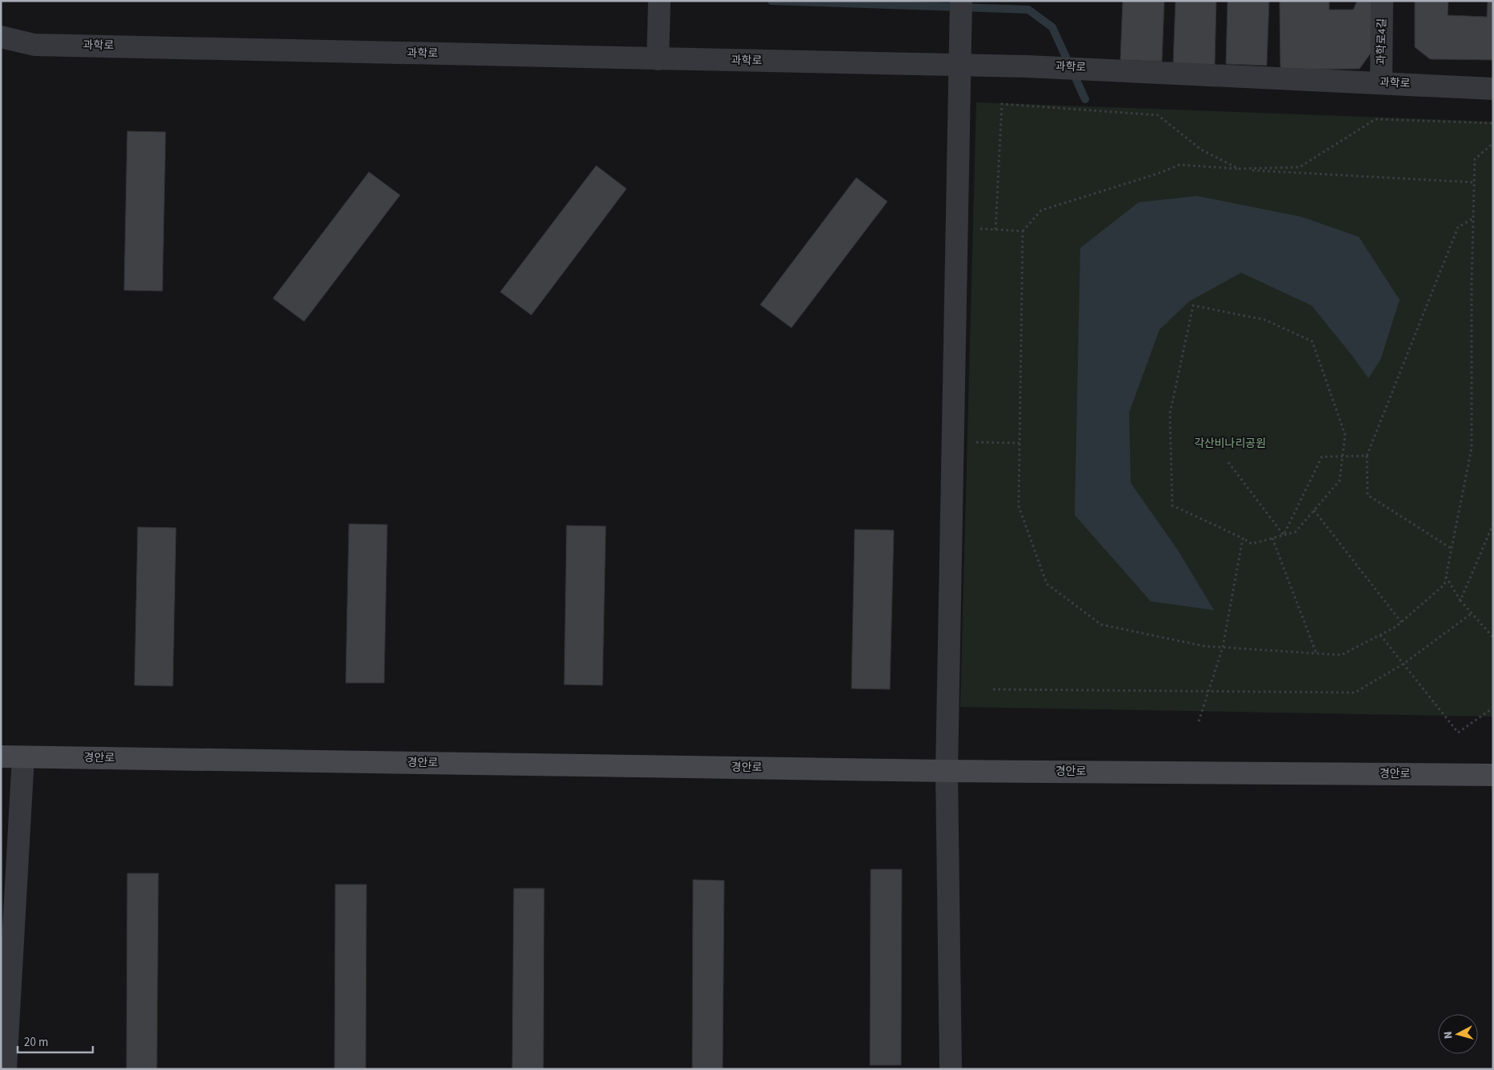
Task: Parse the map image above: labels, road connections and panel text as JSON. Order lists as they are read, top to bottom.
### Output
{
  "streets": {
    "main road": ["경안로"],
    "street": ["과학로4길", "과학로"]
  },
  "crossings": [
    ["과학로4길", "과학로"]
  ],
  "parks": ["각산비나리공원"],
  "scale_bar": "20 m",
  "north": "left"
}
